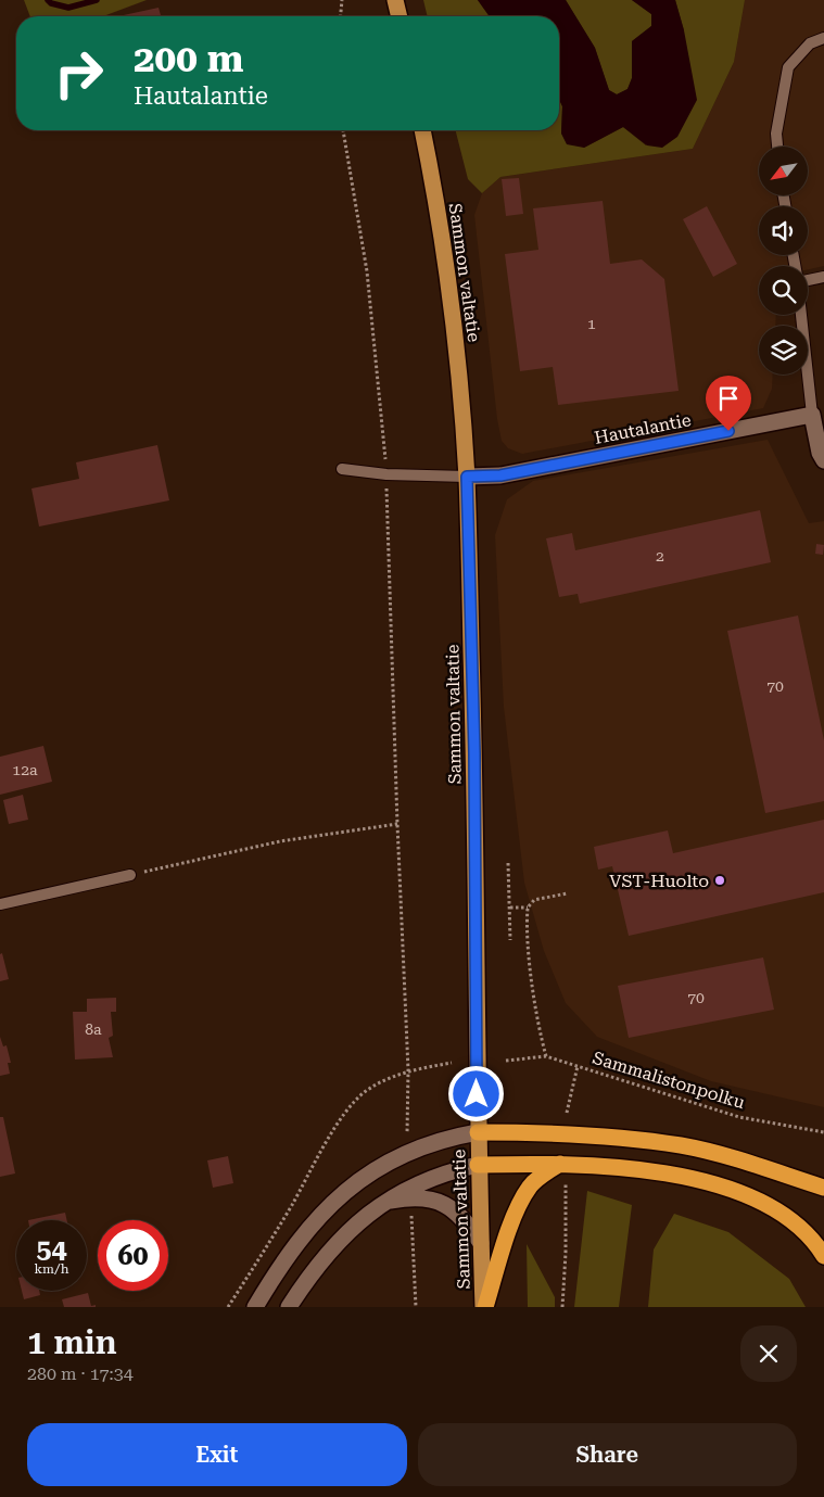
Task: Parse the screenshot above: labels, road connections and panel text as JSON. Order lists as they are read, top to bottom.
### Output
{
  "streets": {
    "main road": ["Sammon valtatie", "Hautalantie"],
    "path": ["Sammalistonpolku"]
  },
  "crossings": [
    ["Sammon valtatie", "Hautalantie"]
  ],
  "places": ["VST-Huolto"],
  "house_numbers": [
    "1",
    "2",
    "70",
    "12a",
    "70",
    "8a"
  ],
  "north": "bottom left",
  "page": {
    "turn": ["200 m", "Hautalantie"],
    "speed": "54 km/h",
    "limit": "60",
    "heading": ["1 min", "280 m · 17:34"],
    "buttons": ["Exit", "Share"]
  }
}
